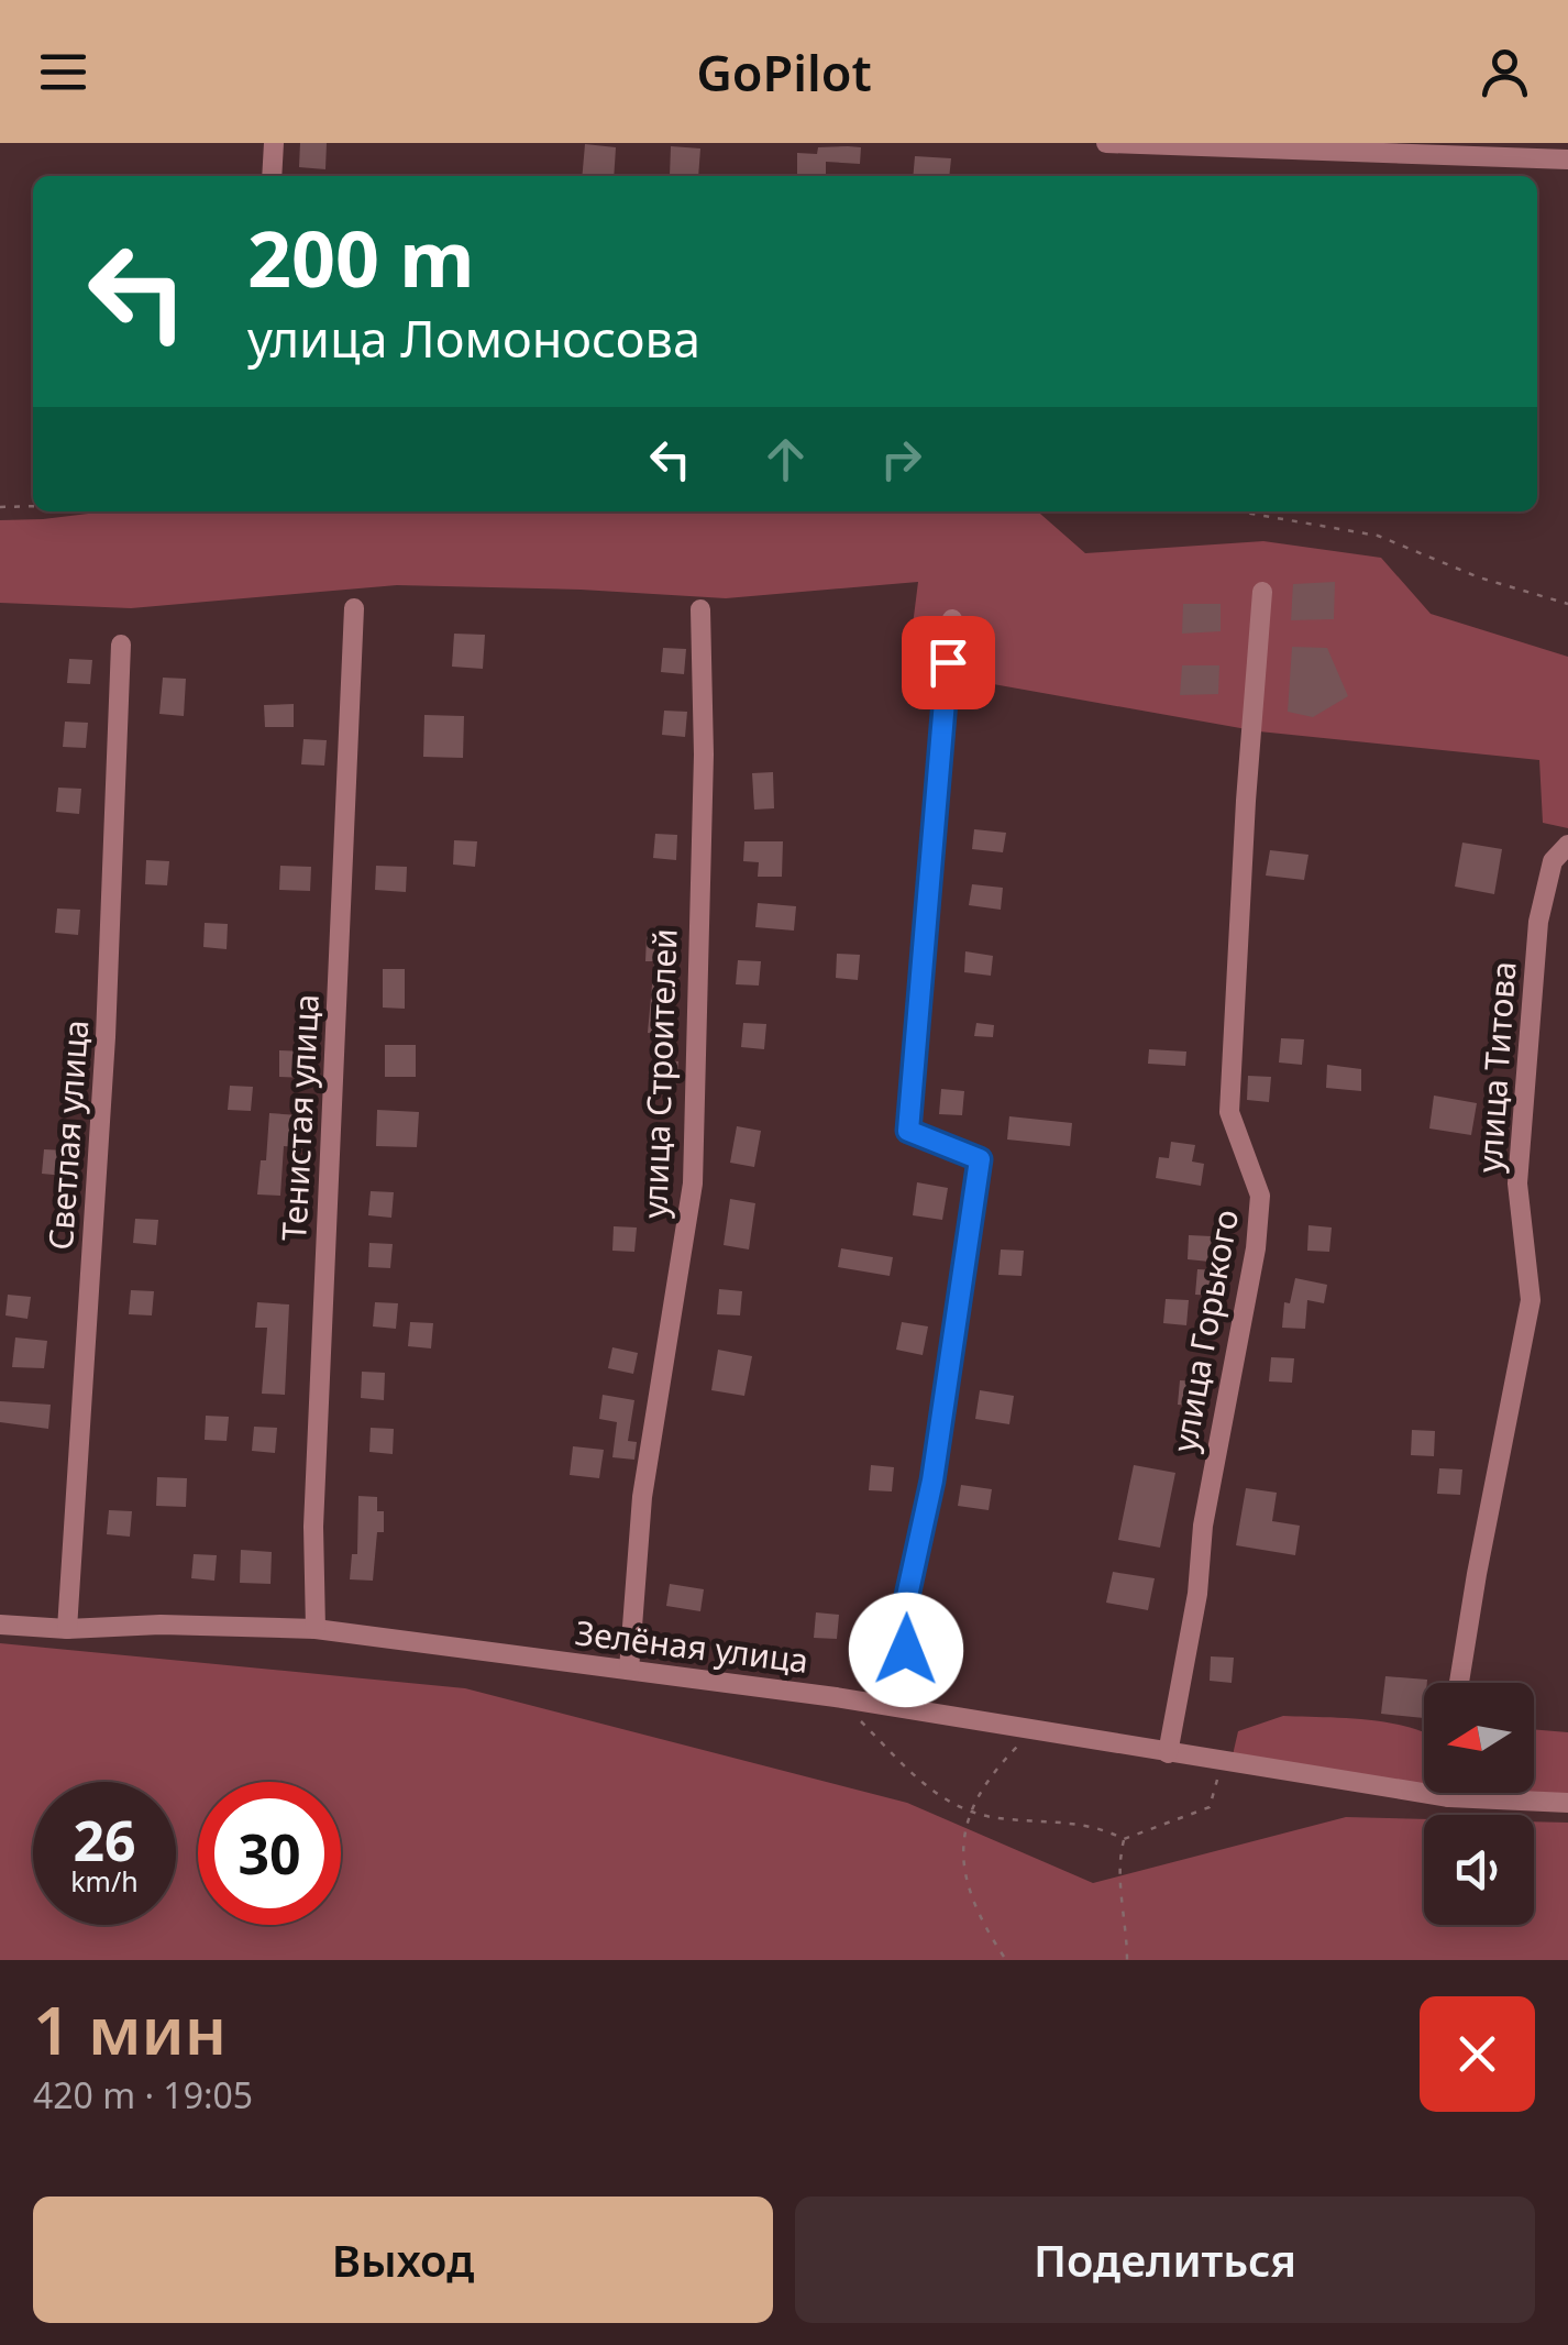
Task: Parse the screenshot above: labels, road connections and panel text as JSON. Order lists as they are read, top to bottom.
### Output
{
  "streets": {
    "street": [
      "улица Титова",
      "улица Строителей",
      "Тенистая улица",
      "Светлая улица",
      "улица Горького",
      "Зелёная улица"
    ]
  },
  "crossings": [
    ["улица Строителей", "Зелёная улица"],
    ["Тенистая улица", "Зелёная улица"],
    ["Светлая улица", "Зелёная улица"],
    ["улица Горького", "Зелёная улица"]
  ],
  "north": "left",
  "page": {
    "header": "GoPilot",
    "turn": ["200 m", "улица Ломоносова"],
    "speed": "26 km/h",
    "limit": "30",
    "heading": ["1 мин", "420 m · 19:05"],
    "buttons": ["Выход", "Поделиться"]
  }
}
